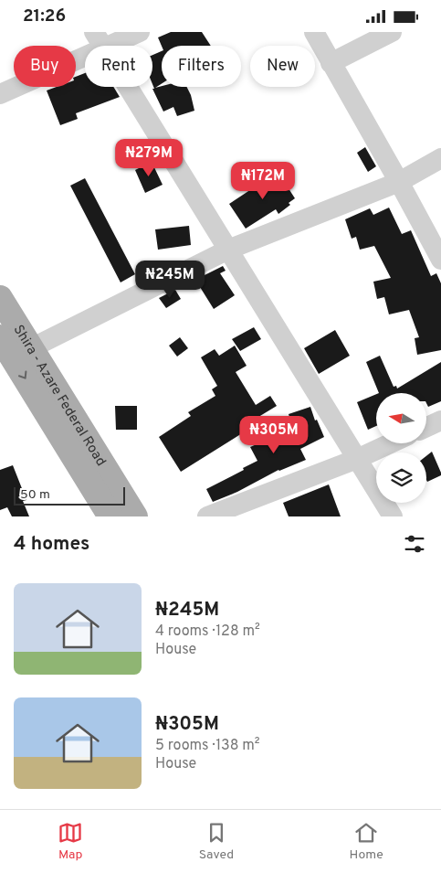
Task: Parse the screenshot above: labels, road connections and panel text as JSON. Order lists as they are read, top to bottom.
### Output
{
  "streets": {
    "main road": ["Shira - Azare Federal Road"]
  },
  "scale_bar": "50 m",
  "north": "left",
  "page": {
    "status": "21:26",
    "chip": [
      "Buy",
      "Rent",
      "Filters",
      "New"
    ],
    "price": [
      "₦279M",
      "₦172M",
      "₦245M",
      "₦305M"
    ],
    "scale": "50 m",
    "heading": "4 homes",
    "list": [
      {
        "name": "₦245M",
        "note": "4 rooms · 128 m² · House"
      },
      {
        "name": "₦305M",
        "note": "5 rooms · 138 m² · House"
      }
    ],
    "tabs": ["Map", "Saved", "Home"]
  }
}
